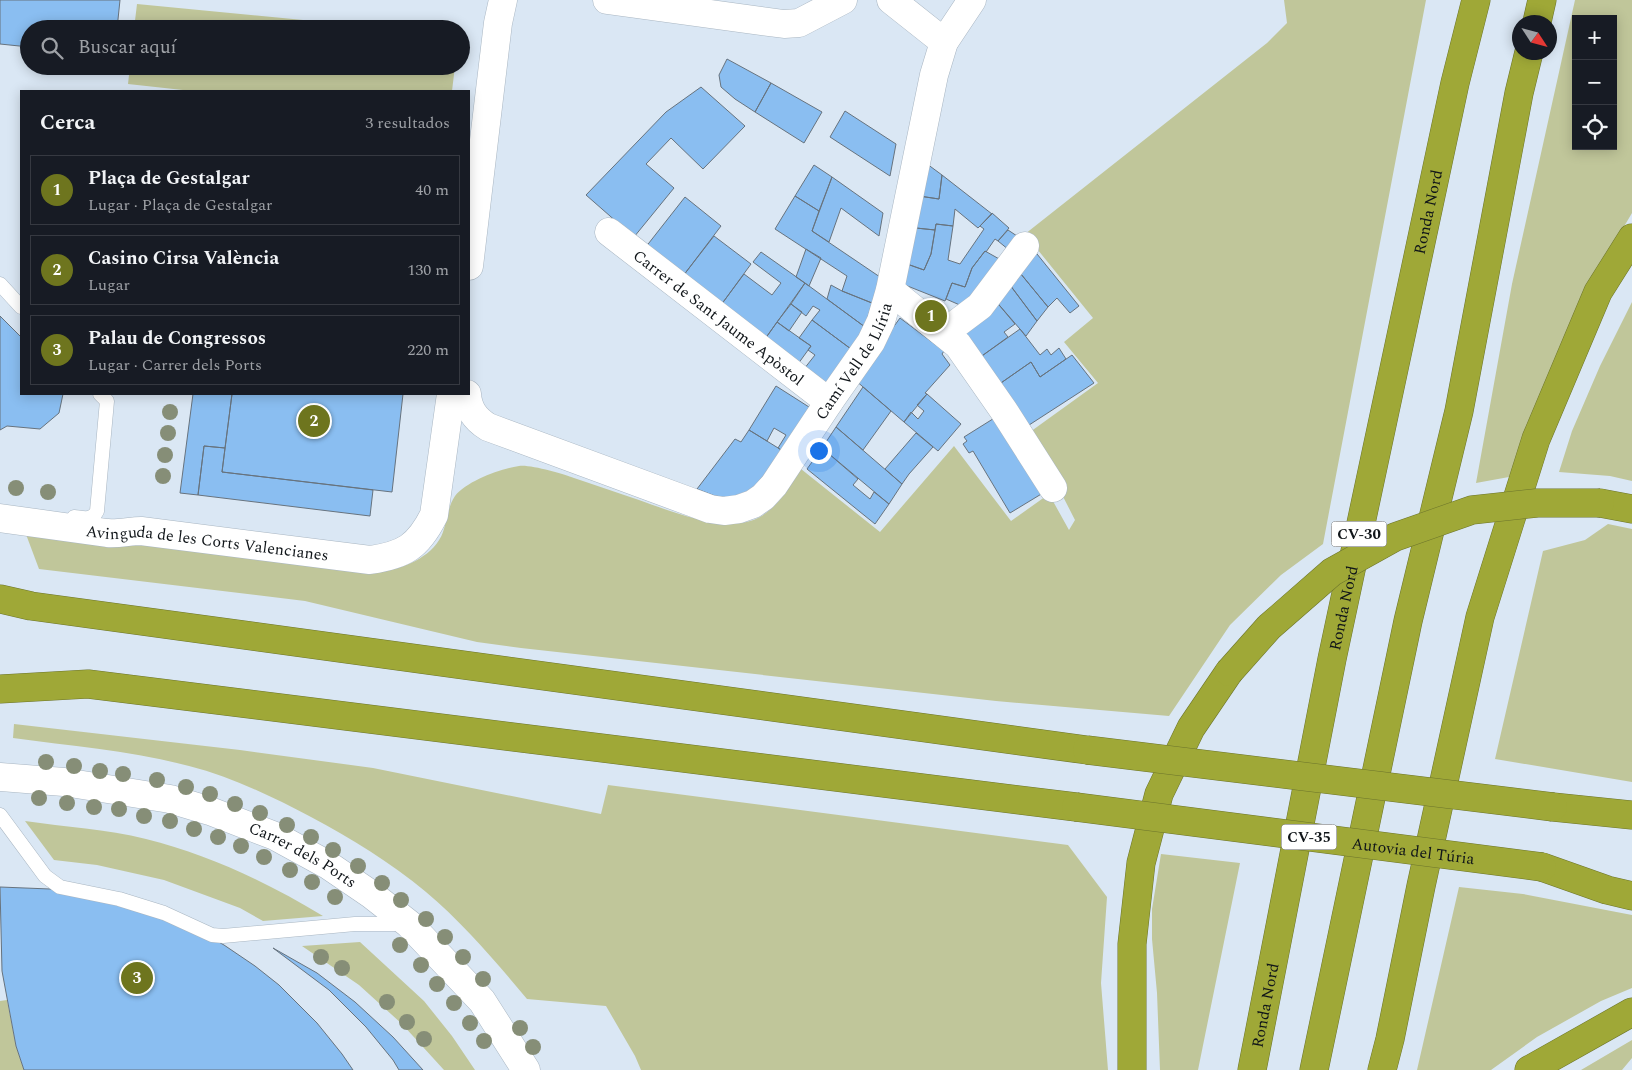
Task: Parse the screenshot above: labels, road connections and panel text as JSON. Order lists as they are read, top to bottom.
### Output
{
  "streets": {
    "highway": [
      "Ronda Nord",
      "CV-30",
      "CV-35",
      "Autovia del Túria"
    ],
    "street": [
      "Carrer de Sant Jaume Apòstol",
      "Camí Vell de Llíria",
      "Avinguda de les Corts Valencianes",
      "Carrer dels Ports"
    ]
  },
  "crossings": [
    ["Carrer de Sant Jaume Apòstol", "Camí Vell de Llíria"]
  ],
  "north": "bottom right",
  "page": {
    "map_buttons": ["+", "−"],
    "search": "Buscar aquí",
    "heading": ["Cerca", "3 resultados"],
    "list": [
      {
        "mark": "1",
        "name": "Plaça de Gestalgar",
        "note": "Lugar · Plaça de Gestalgar",
        "value": "40 m"
      },
      {
        "mark": "2",
        "name": "Casino Cirsa València",
        "note": "Lugar",
        "value": "130 m"
      },
      {
        "mark": "3",
        "name": "Palau de Congressos",
        "note": "Lugar · Carrer dels Ports",
        "value": "220 m"
      }
    ],
    "pins": ["1", "2", "3"]
  }
}
